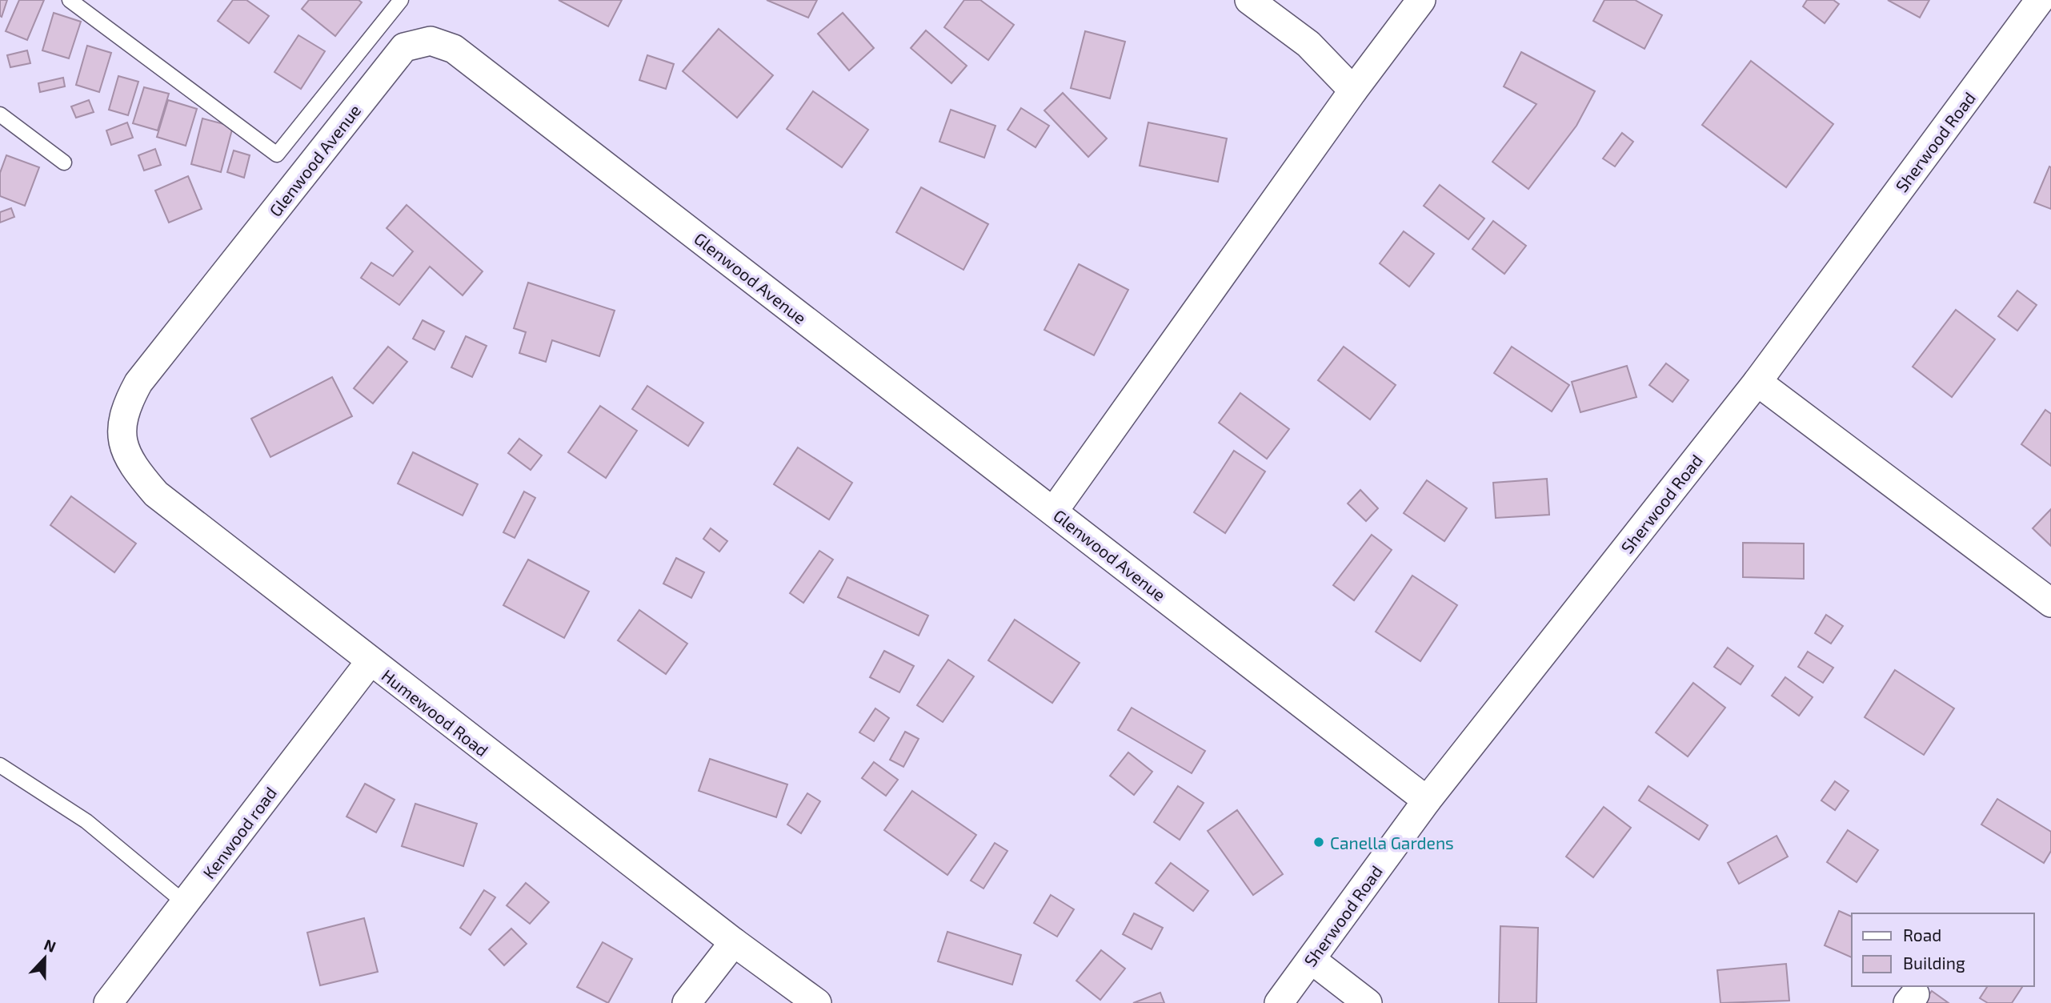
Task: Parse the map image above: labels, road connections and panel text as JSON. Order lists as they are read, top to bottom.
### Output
{
  "streets": {
    "street": [
      "Sherwood Road",
      "Glenwood Avenue",
      "Humewood Road",
      "Kenwood road"
    ]
  },
  "crossings": [
    ["Sherwood Road", "Glenwood Avenue"],
    ["Glenwood Avenue", "Humewood Road"],
    ["Humewood Road", "Kenwood road"]
  ],
  "places": ["Canella Gardens"],
  "legend": ["Road", "Building"],
  "north": "top"
}
